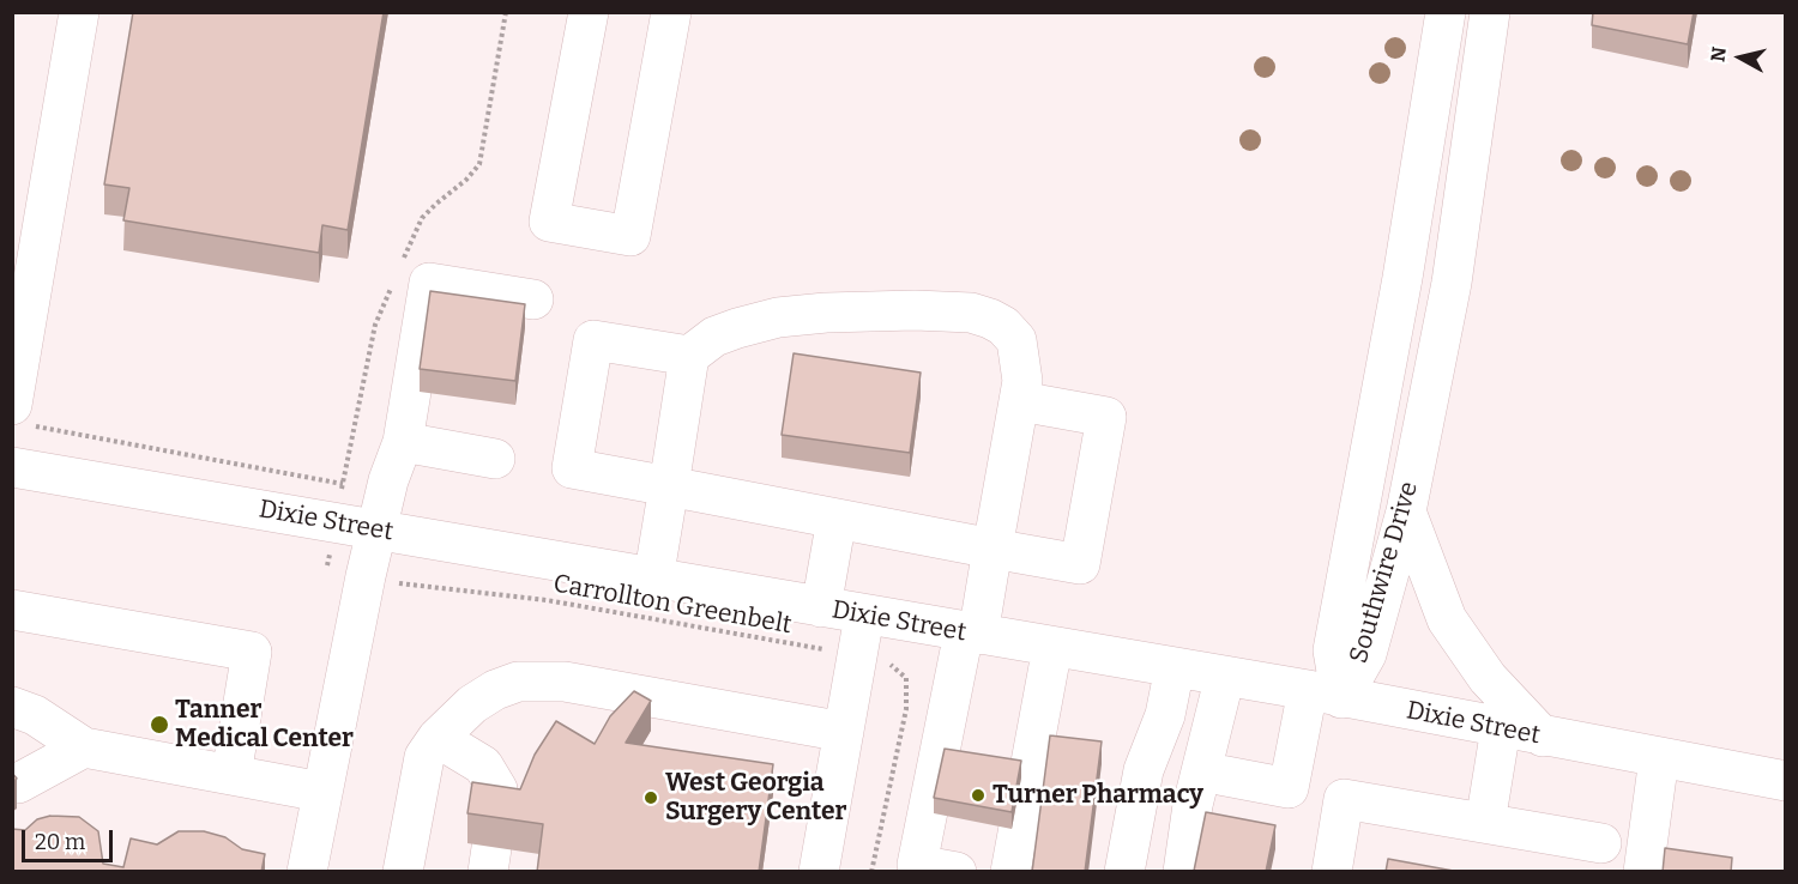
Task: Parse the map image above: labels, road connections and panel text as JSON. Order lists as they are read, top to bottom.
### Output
{
  "streets": {
    "street": ["Dixie Street", "Southwire Drive"],
    "path": ["Carrollton Greenbelt"]
  },
  "crossings": [
    ["Dixie Street", "Southwire Drive"]
  ],
  "places": ["Tanner Medical Center", "Turner Pharmacy", "West Georgia Surgery Center"],
  "scale_bar": "20 m",
  "north": "left"
}
